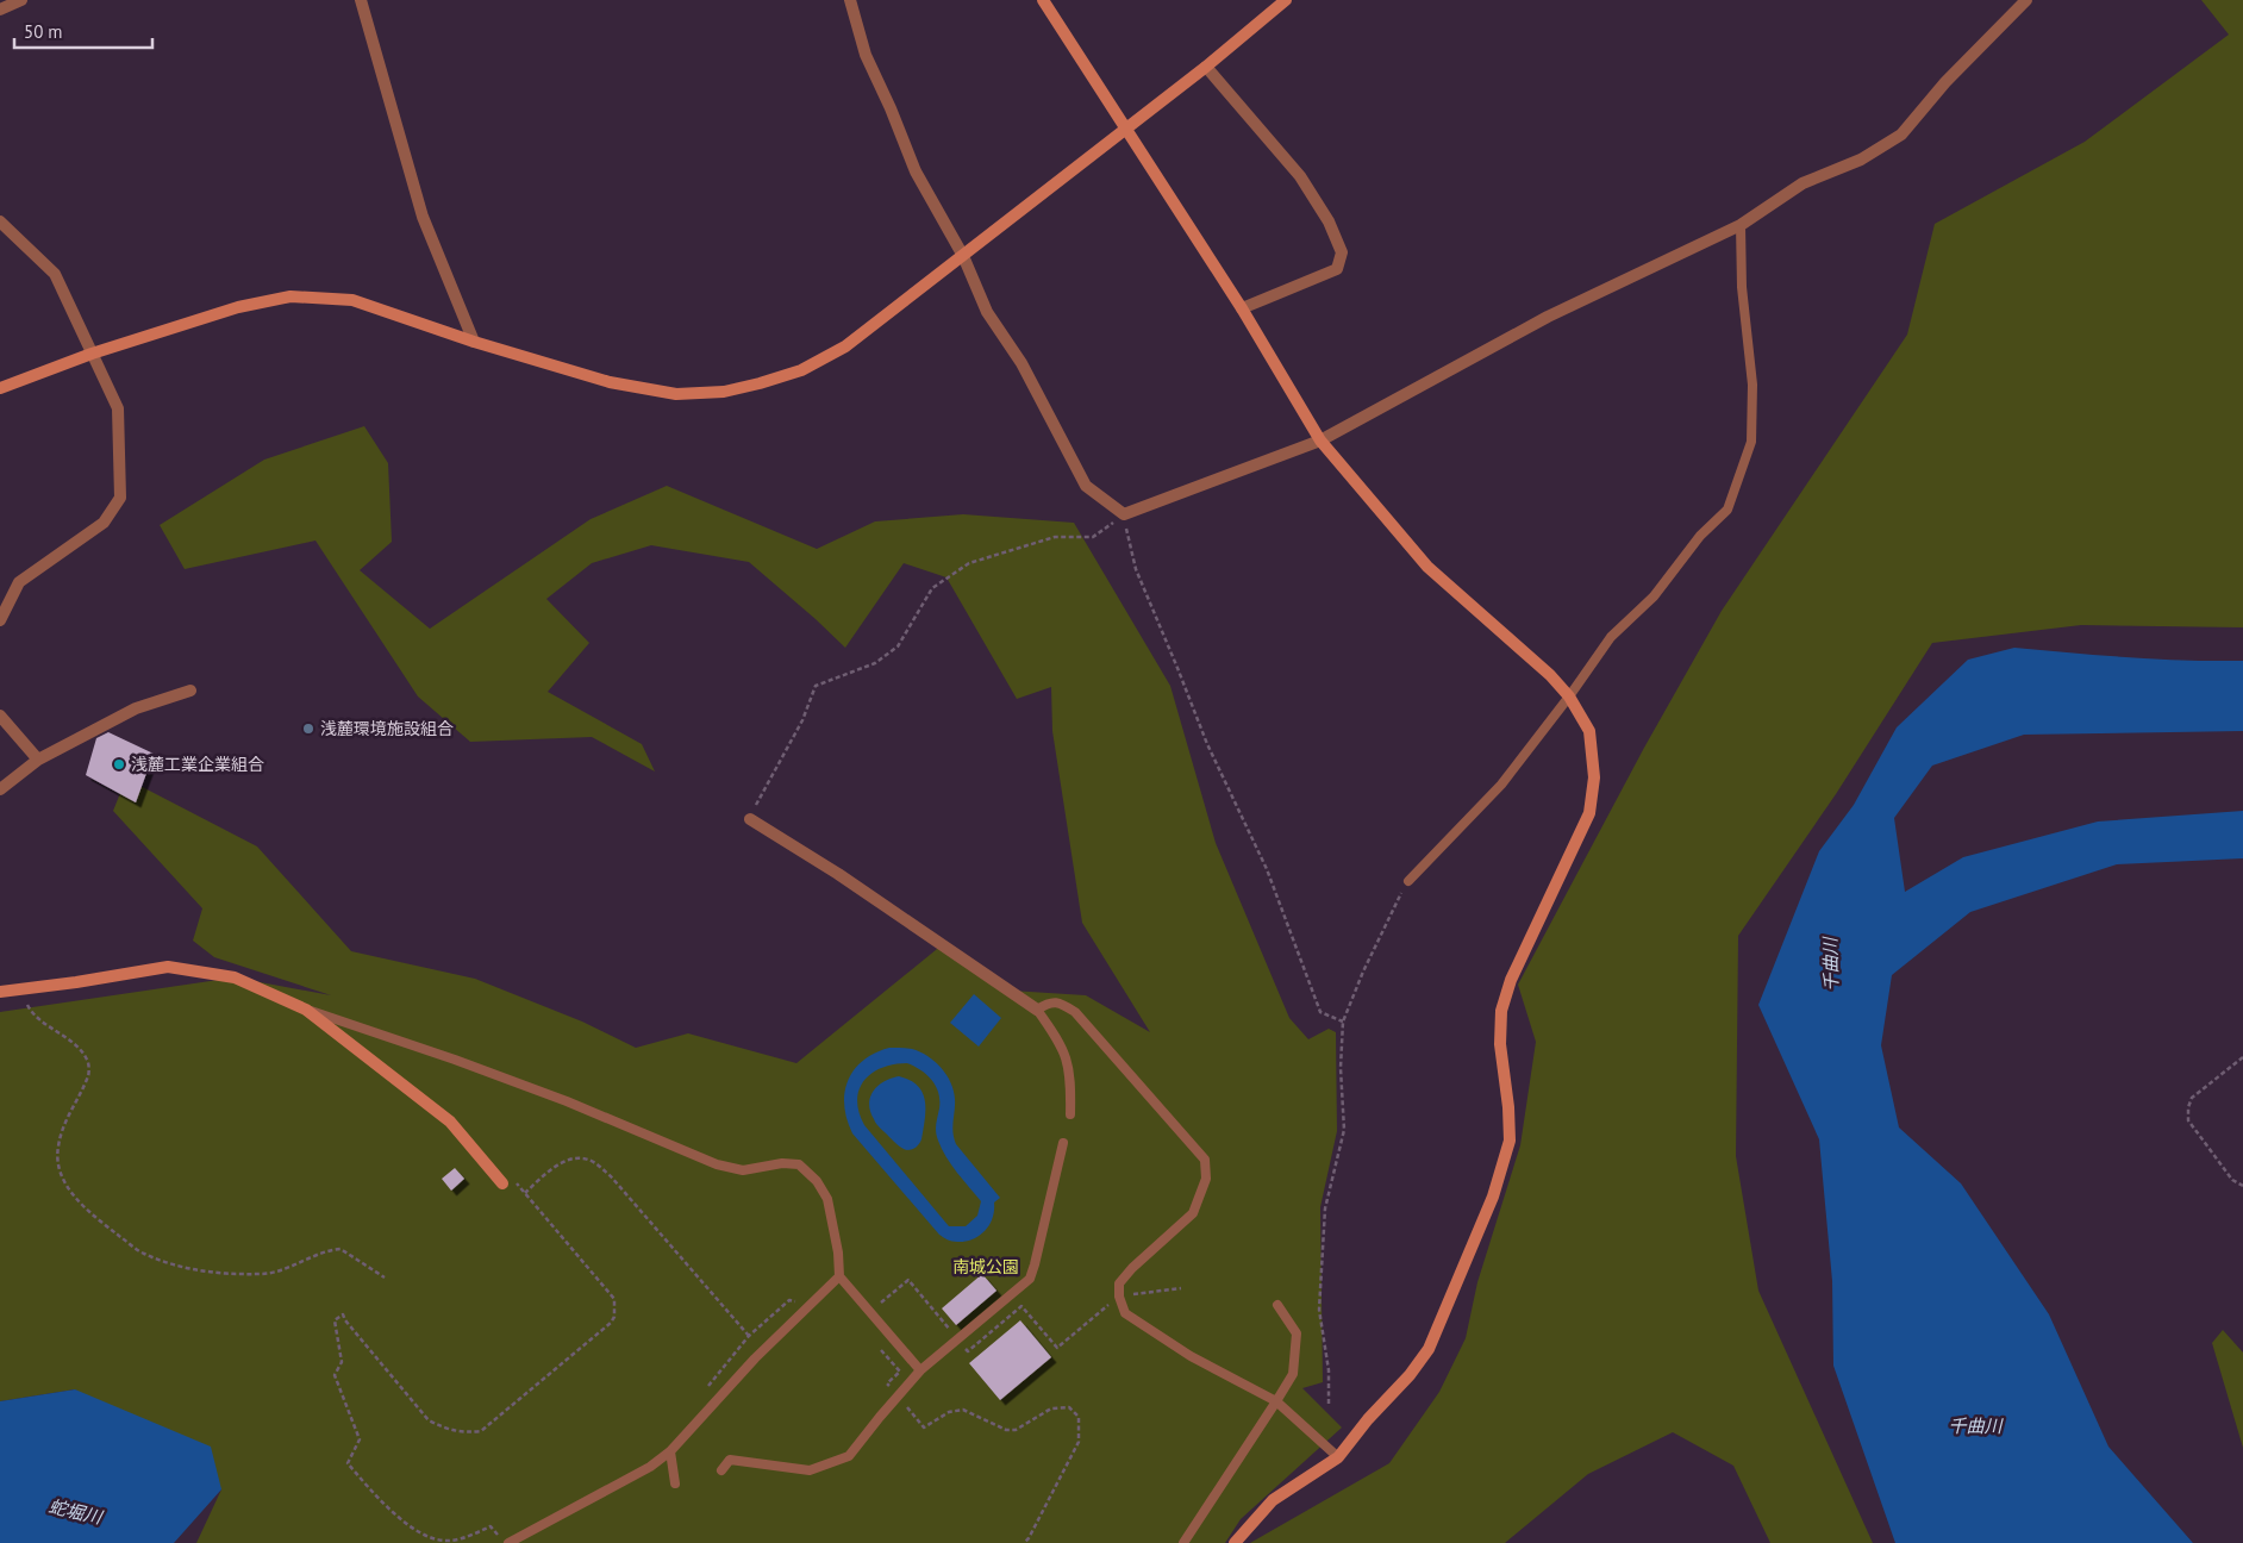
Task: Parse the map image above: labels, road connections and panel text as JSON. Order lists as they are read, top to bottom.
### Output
{
  "water": ["千曲川", "蛇堀川"],
  "parks": ["南城公園"],
  "places": ["浅麓環境施設組合", "浅麓工業企業組合"],
  "scale_bar": "50 m"
}
